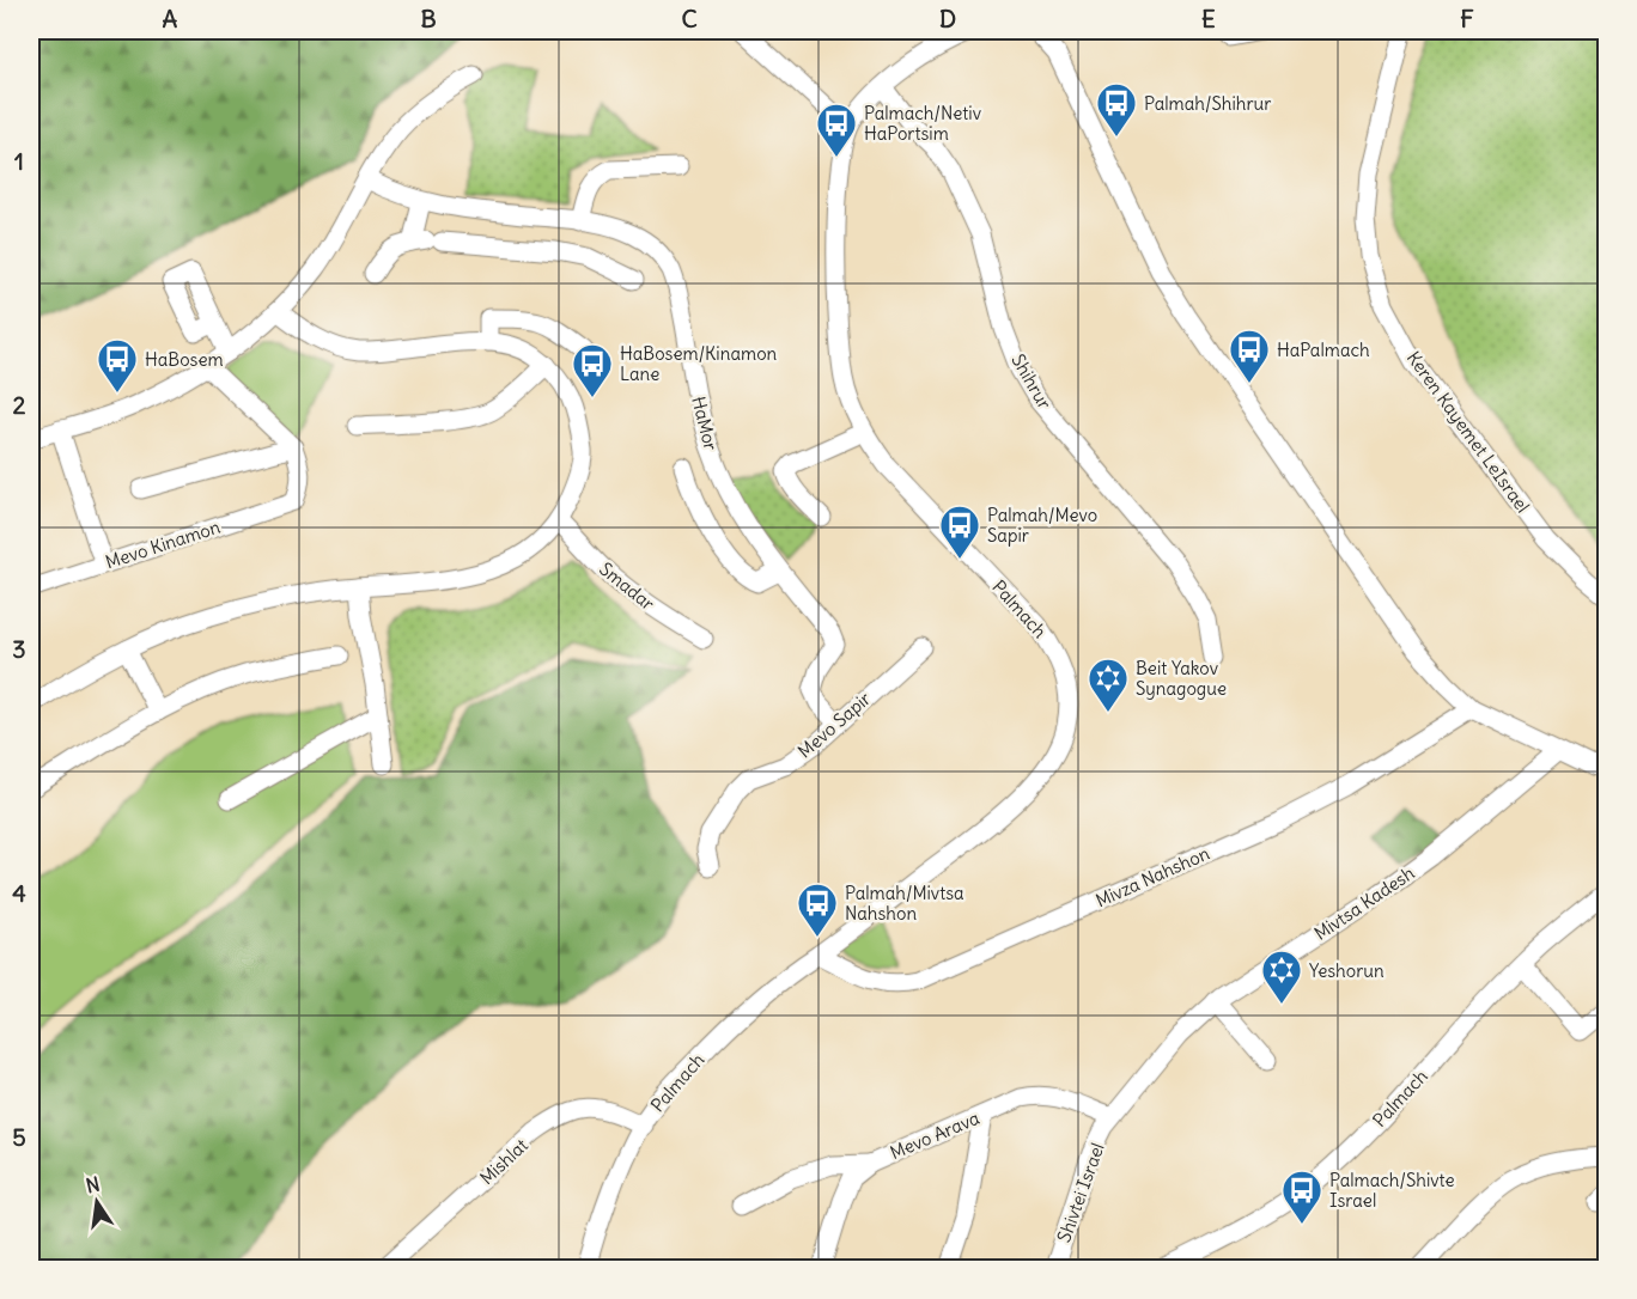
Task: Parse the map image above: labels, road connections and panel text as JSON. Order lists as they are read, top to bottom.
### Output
{
  "streets": {
    "street": [
      "Shihrur",
      "HaMor",
      "Keren Kayemet LeIsrael",
      "Mevo Kinamon",
      "Smadar",
      "Palmach",
      "Mevo Sapir",
      "Mivza Nahshon",
      "Mivtsa Kadesh",
      "Mevo Arava",
      "Mishlat",
      "Shivtei Israel"
    ]
  },
  "crossings": [
    ["Shihrur", "Palmach"],
    ["HaMor", "Mevo Sapir"],
    ["Palmach", "Mivza Nahshon"],
    ["Palmach", "Mishlat"],
    ["Mivtsa Kadesh", "Mevo Arava"],
    ["Mivtsa Kadesh", "Shivtei Israel"],
    ["Mevo Arava", "Shivtei Israel"]
  ],
  "places": {
    "bus stop": [
      "Palmah/Shihrur",
      "Palmach/Netiv HaPortsim",
      "HaPalmach",
      "HaBosem",
      "HaBosem/Kinamon Lane",
      "Palmah/Mevo Sapir",
      "Palmah/Mivtsa Nahshon",
      "Palmach/Shivte Israel"
    ],
    "synagogue": ["Beit Yakov Synagogue", "Yeshorun"]
  },
  "north": "top",
  "grid": {
    "columns": [
      "A",
      "B",
      "C",
      "D",
      "E",
      "F"
    ],
    "rows": [
      "1",
      "2",
      "3",
      "4",
      "5"
    ]
  }
}
